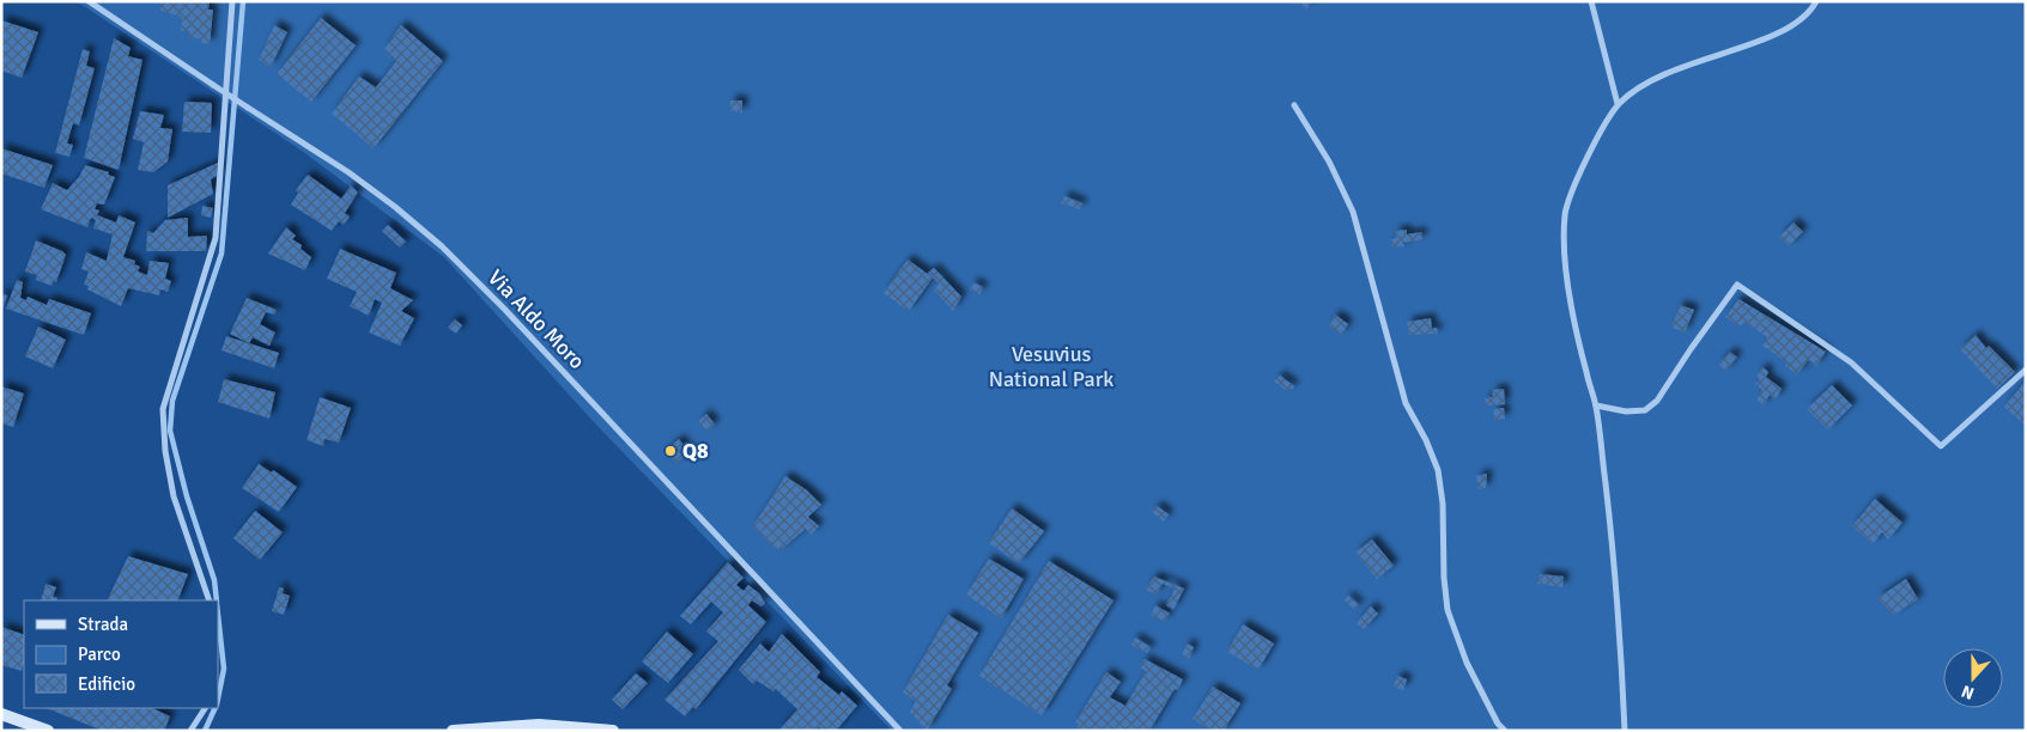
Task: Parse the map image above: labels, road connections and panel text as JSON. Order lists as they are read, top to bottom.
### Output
{
  "streets": {
    "street": ["Via Aldo Moro"]
  },
  "parks": ["Vesuvius National Park"],
  "places": ["Q8"],
  "legend": ["Strada", "Parco", "Edificio"],
  "north": "bottom"
}
